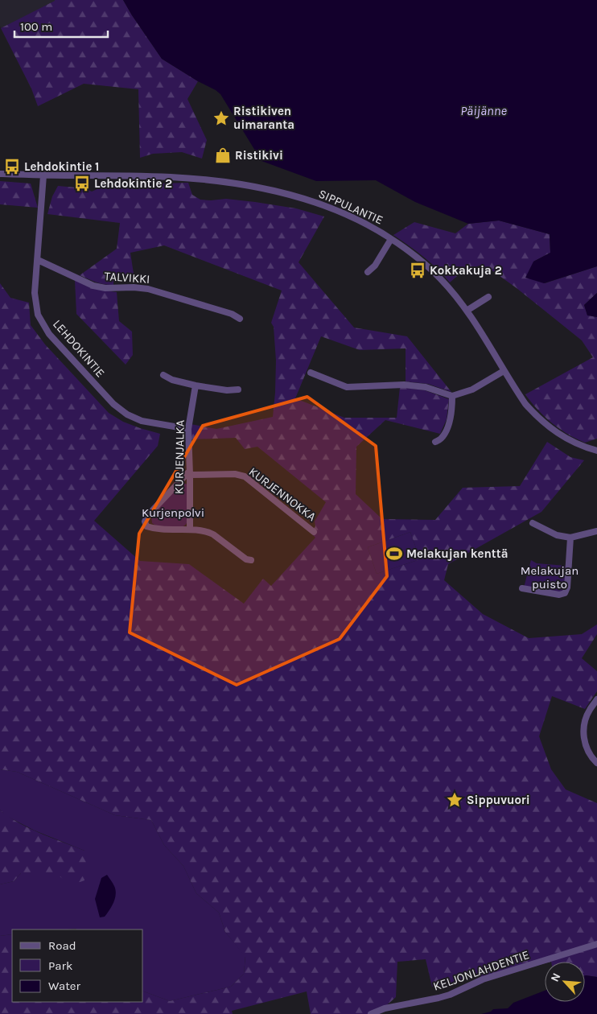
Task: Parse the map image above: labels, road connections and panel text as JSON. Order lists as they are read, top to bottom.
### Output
{
  "streets": {
    "street": [
      "SIPPULANTIE",
      "TALVIKKI",
      "LEHDOKINTIE",
      "KURJENJALKA",
      "KURJENNOKKA",
      "KELJONLAHDENTIE"
    ]
  },
  "crossings": [
    ["SIPPULANTIE", "LEHDOKINTIE"],
    ["TALVIKKI", "LEHDOKINTIE"],
    ["LEHDOKINTIE", "KURJENJALKA"],
    ["KURJENJALKA", "KURJENNOKKA"]
  ],
  "water": ["Päijänne"],
  "parks": ["Kurjenpolvi", "Melakujan puisto"],
  "places": {
    "place": ["Ristikiven uimaranta", "Sippuvuori"],
    "shop": ["Ristikivi"],
    "bus stop": ["Lehdokintie 1", "Lehdokintie 2", "Kokkakuja 2"],
    "sports": ["Melakujan kenttä"]
  },
  "legend": ["Road", "Park", "Water"],
  "scale_bar": "100 m",
  "north": "top left"
}
